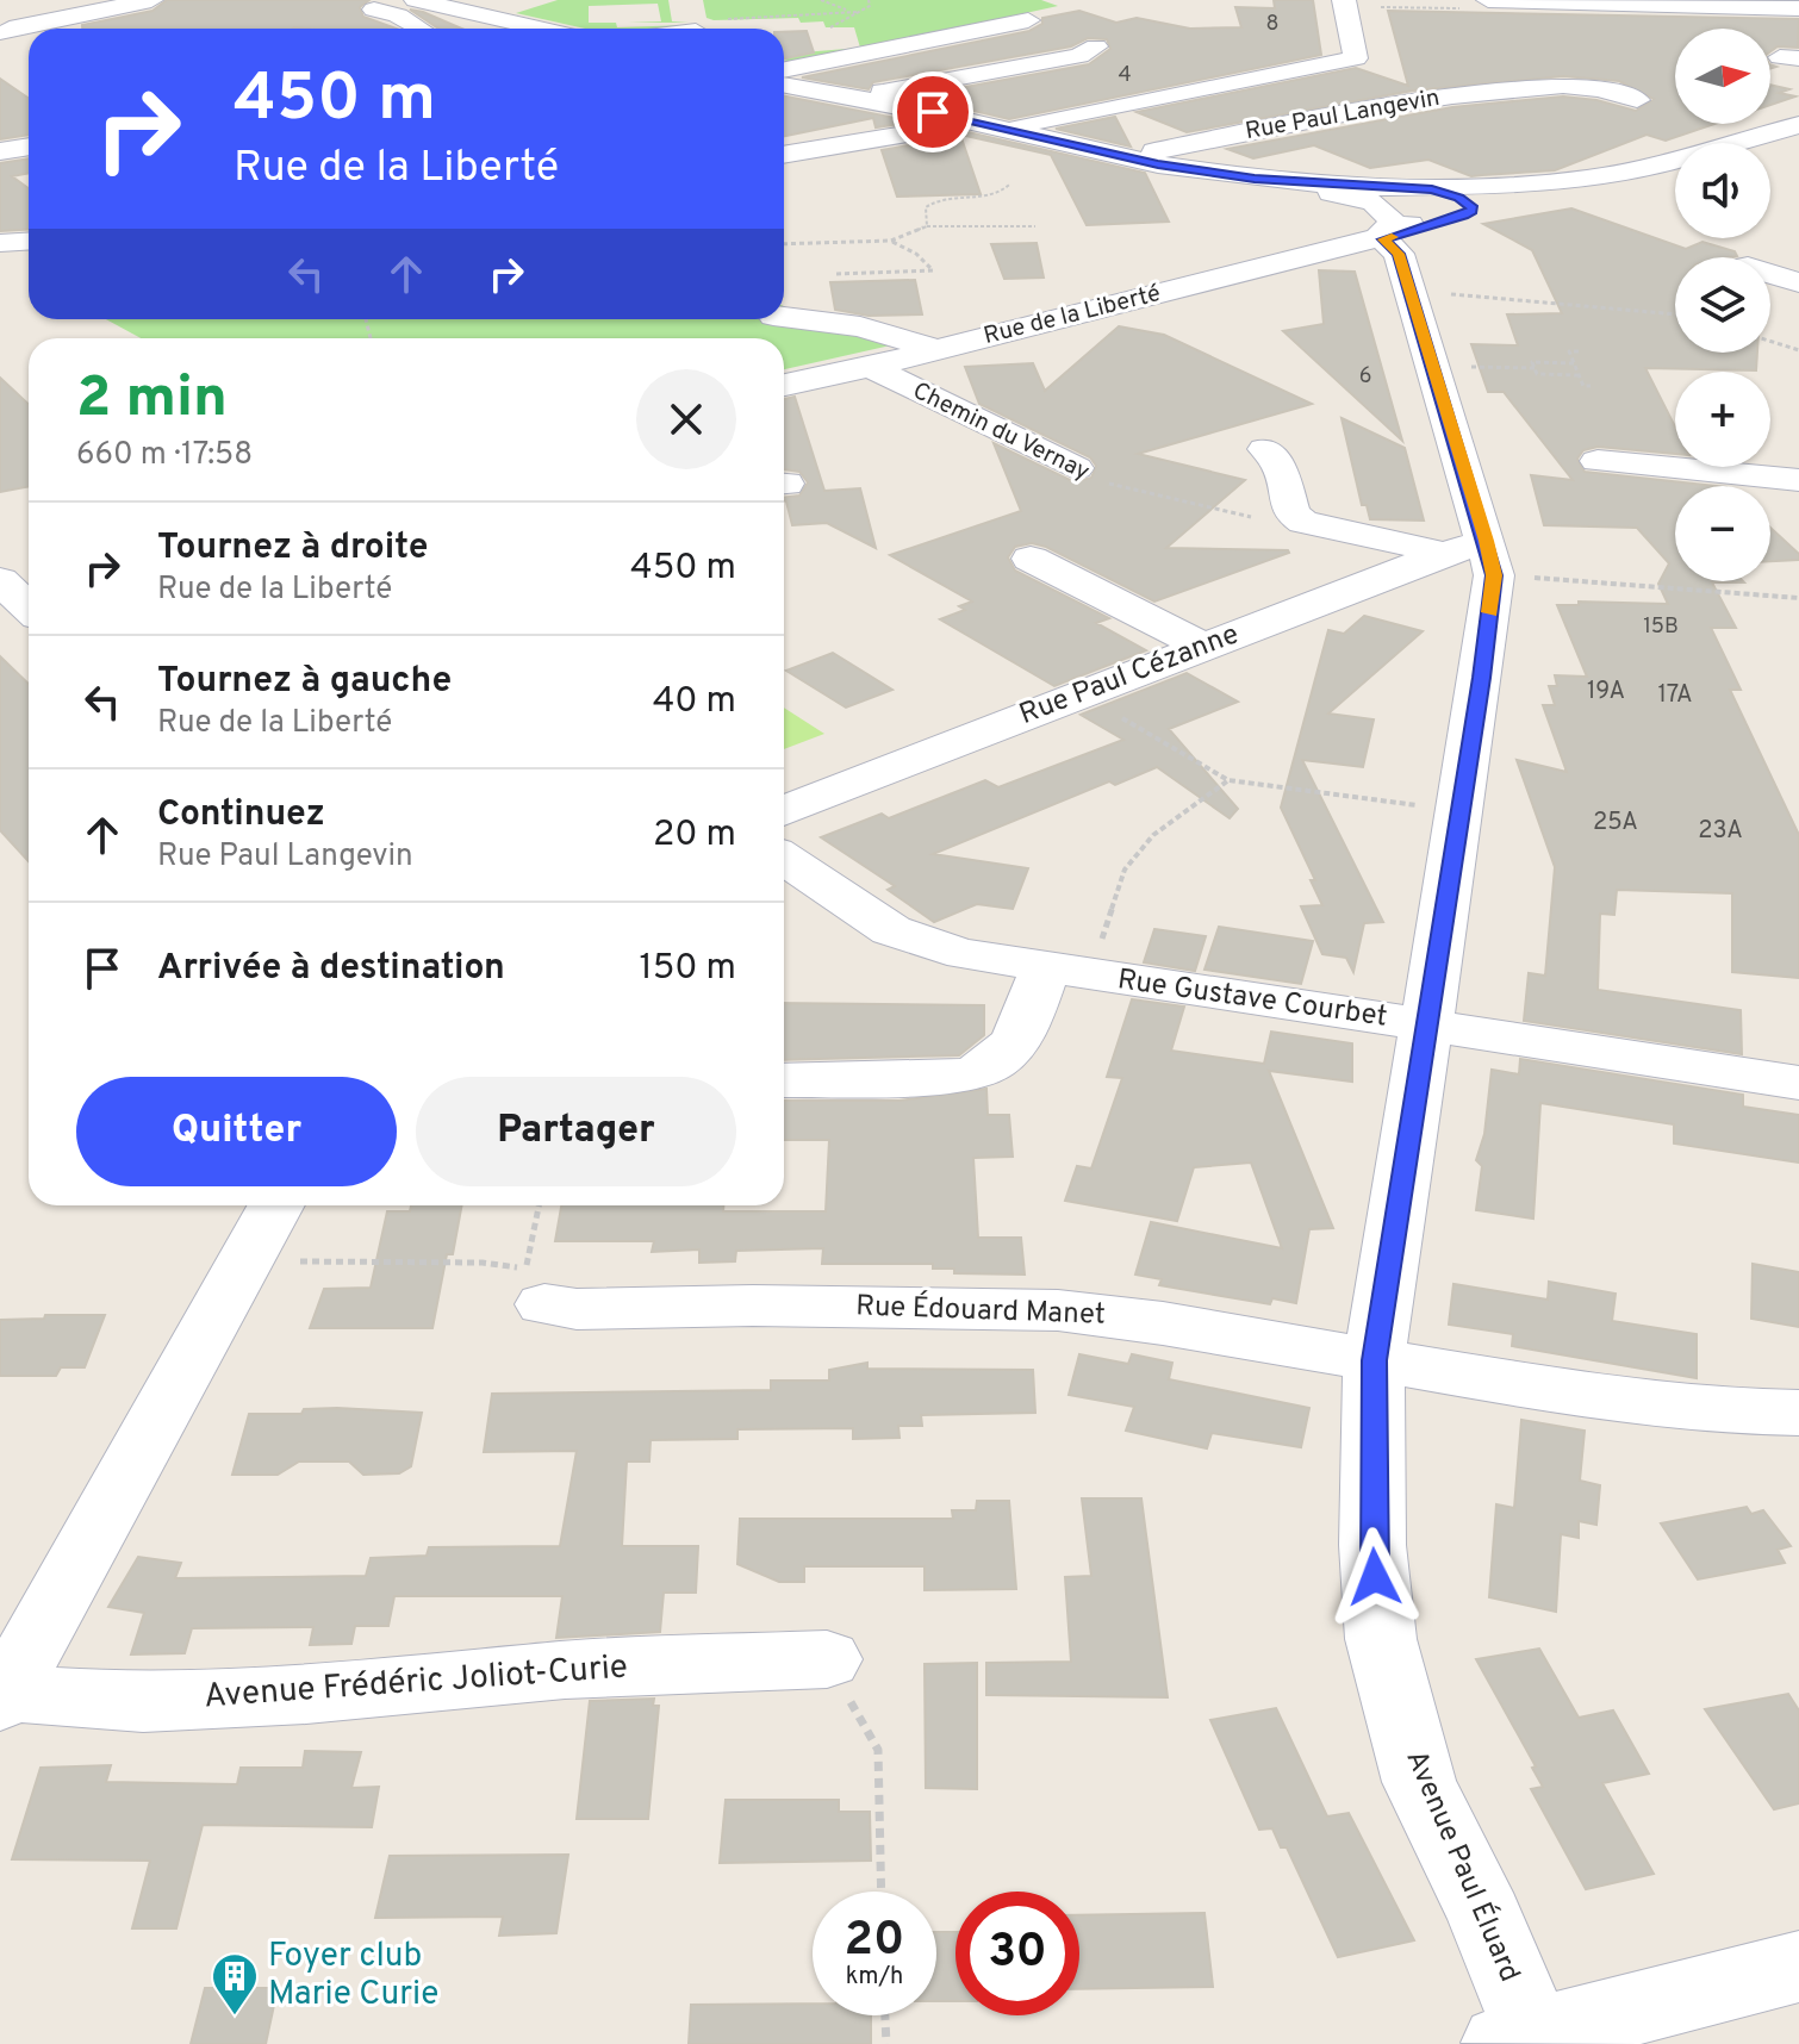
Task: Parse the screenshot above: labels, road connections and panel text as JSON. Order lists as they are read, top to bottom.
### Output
{
  "streets": {
    "street": [
      "Rue Paul Langevin",
      "Rue de la Liberté",
      "Chemin du Vernay",
      "Rue Paul Cézanne",
      "Rue Gustave Courbet",
      "Rue Édouard Manet",
      "Avenue Frédéric Joliot-Curie",
      "Avenue Paul Éluard"
    ]
  },
  "crossings": [
    ["Rue Paul Langevin", "Rue de la Liberté"],
    ["Rue de la Liberté", "Chemin du Vernay"],
    ["Rue de la Liberté", "Avenue Paul Éluard"],
    ["Rue Paul Cézanne", "Avenue Paul Éluard"],
    ["Rue Gustave Courbet", "Avenue Paul Éluard"],
    ["Rue Édouard Manet", "Avenue Paul Éluard"]
  ],
  "places": {
    "building": ["Foyer club Marie Curie"]
  },
  "house_numbers": [
    "8",
    "4",
    "6",
    "15B",
    "19A",
    "17A",
    "25A",
    "23A"
  ],
  "north": "right",
  "page": {
    "map_buttons": ["+", "−"],
    "turn": ["450 m", "Rue de la Liberté"],
    "heading": ["2 min", "660 m · 17:58"],
    "list": [
      {
        "name": "Tournez à droite",
        "note": "Rue de la Liberté",
        "value": "450 m"
      },
      {
        "name": "Tournez à gauche",
        "note": "Rue de la Liberté",
        "value": "40 m"
      },
      {
        "name": "Continuez",
        "note": "Rue Paul Langevin",
        "value": "20 m"
      },
      {
        "name": "Arrivée à destination",
        "value": "150 m"
      }
    ],
    "buttons": ["Quitter", "Partager"],
    "speed": "20 km/h",
    "limit": "30"
  }
}
